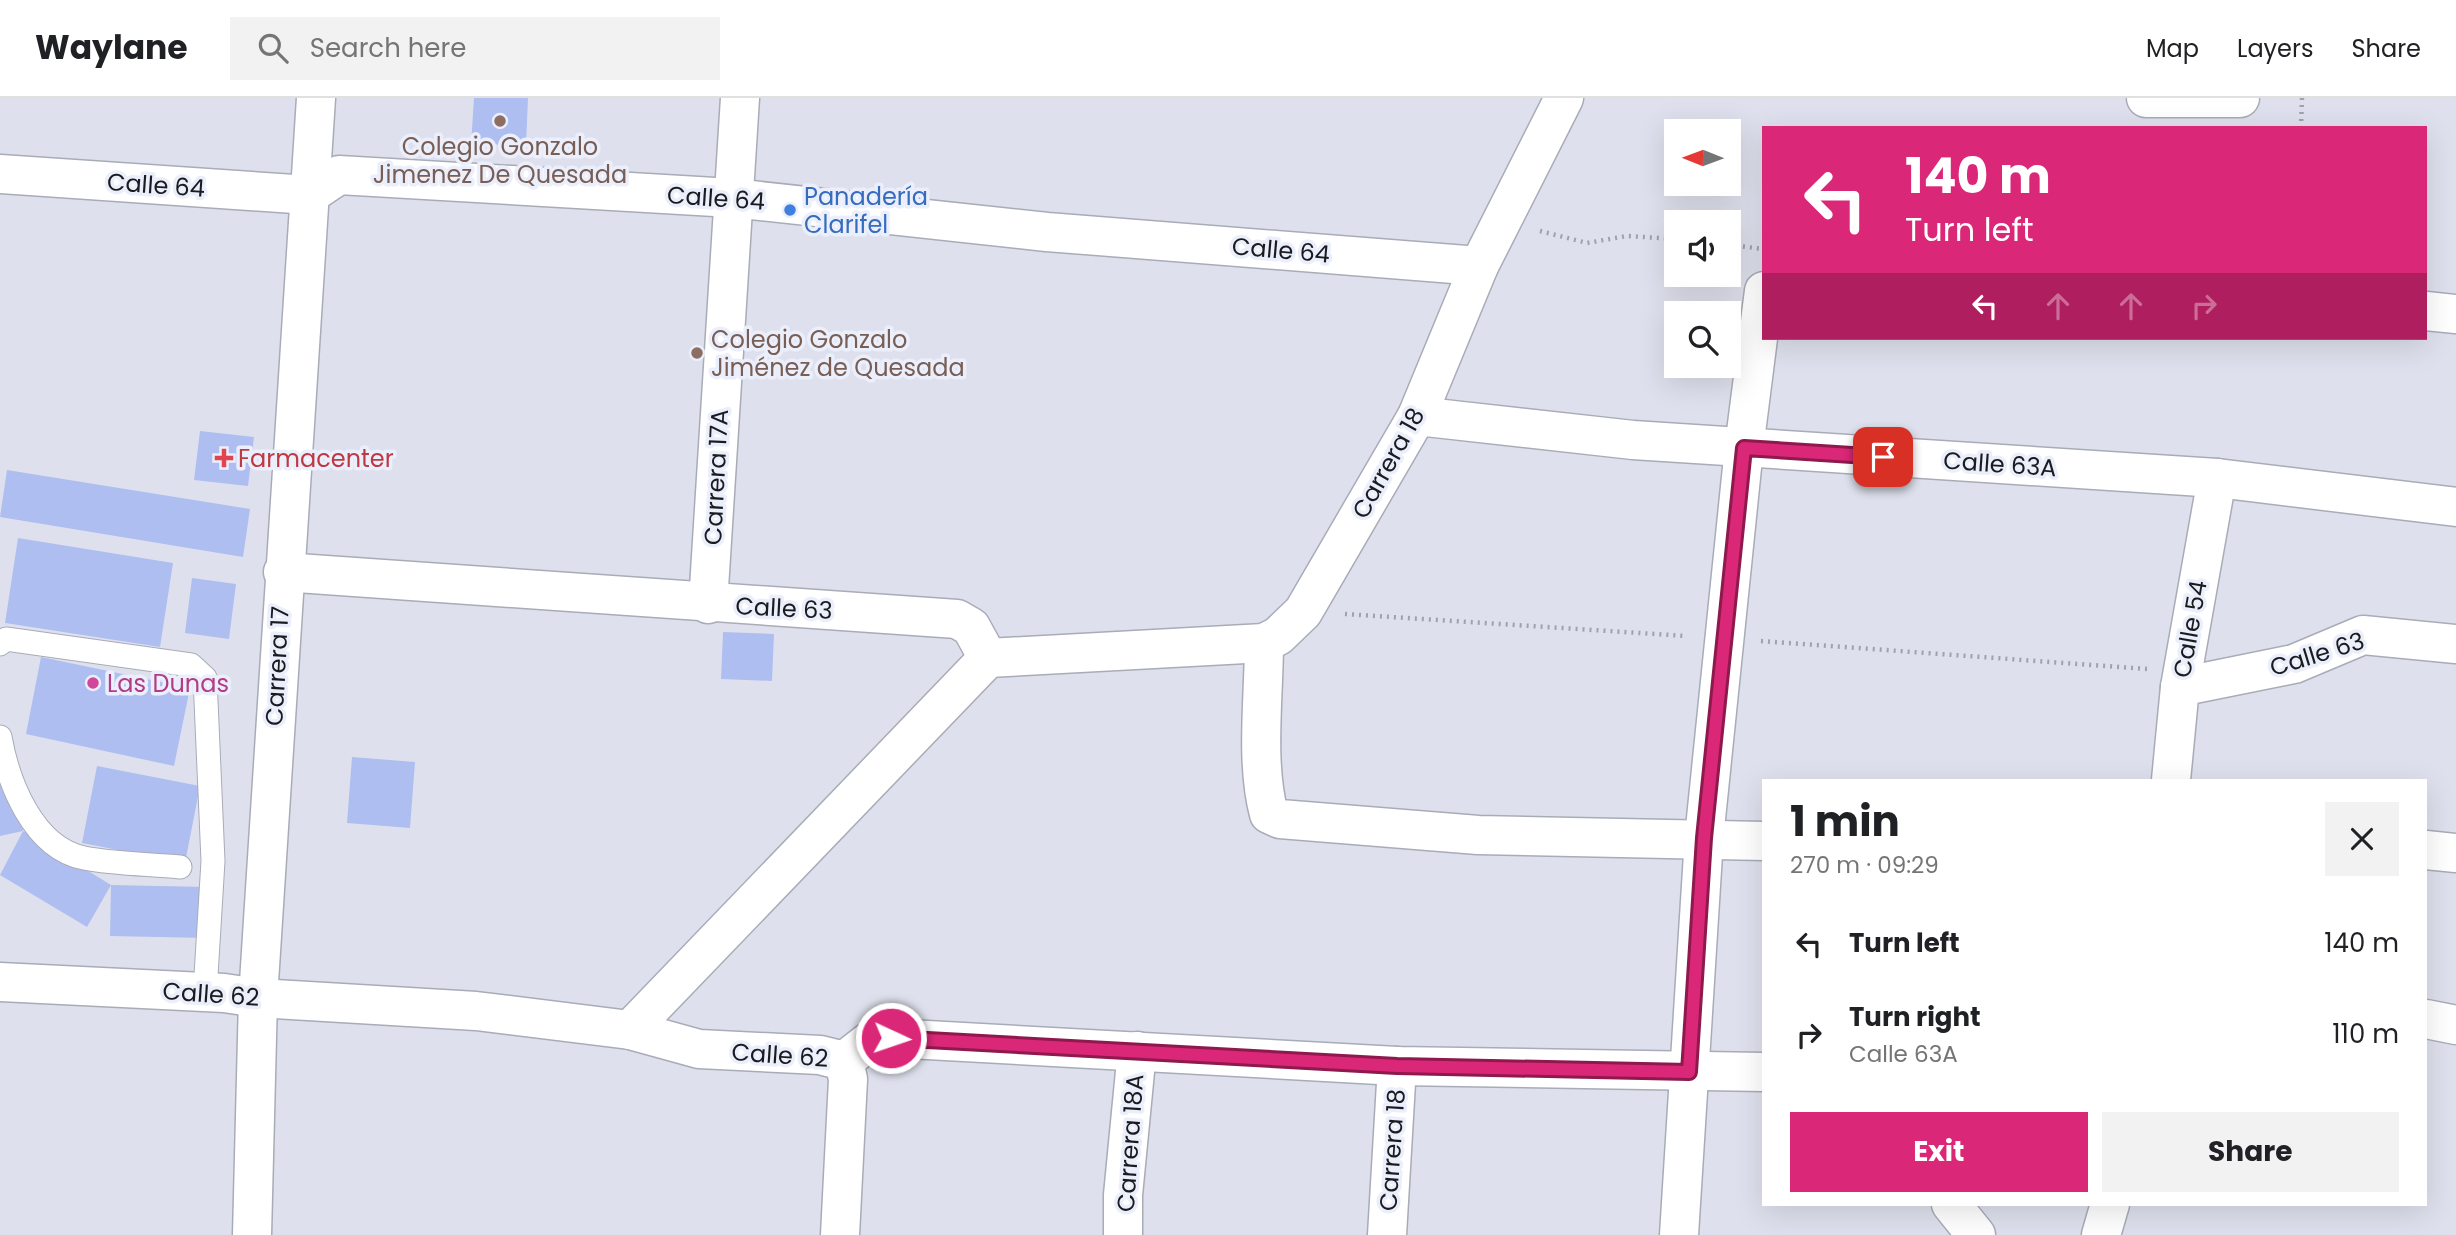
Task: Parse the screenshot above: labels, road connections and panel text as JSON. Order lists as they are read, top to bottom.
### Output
{
  "streets": {
    "street": [
      "Calle 64",
      "Carrera 18",
      "Calle 63A",
      "Carrera 17A",
      "Calle 63",
      "Calle 54",
      "Carrera 17",
      "Calle 62",
      "Carrera 18A"
    ]
  },
  "crossings": [
    ["Calle 64", "Carrera 18"],
    ["Calle 64", "Carrera 17A"],
    ["Calle 64", "Carrera 17"],
    ["Carrera 18", "Calle 63A"],
    ["Carrera 18", "Calle 62"],
    ["Calle 63A", "Calle 54"],
    ["Carrera 17A", "Calle 63"],
    ["Calle 63", "Calle 54"],
    ["Calle 63", "Carrera 17"],
    ["Carrera 17", "Calle 62"],
    ["Calle 62", "Carrera 18A"]
  ],
  "places": {
    "other": [
      "Colegio Gonzalo Jimenez De Quesada",
      "Panadería Clarifel",
      "Colegio Gonzalo Jiménez de Quesada",
      "Las Dunas"
    ],
    "health": ["Farmacenter"]
  },
  "north": "left",
  "page": {
    "header": "Waylane",
    "search": "Search here",
    "nav": ["Map", "Layers", "Share"],
    "turn": ["140 m", "Turn left"],
    "heading": ["1 min", "270 m · 09:29"],
    "list": [
      {
        "name": "Turn left",
        "value": "140 m"
      },
      {
        "name": "Turn right",
        "note": "Calle 63A",
        "value": "110 m"
      }
    ],
    "buttons": ["Exit", "Share"]
  }
}
